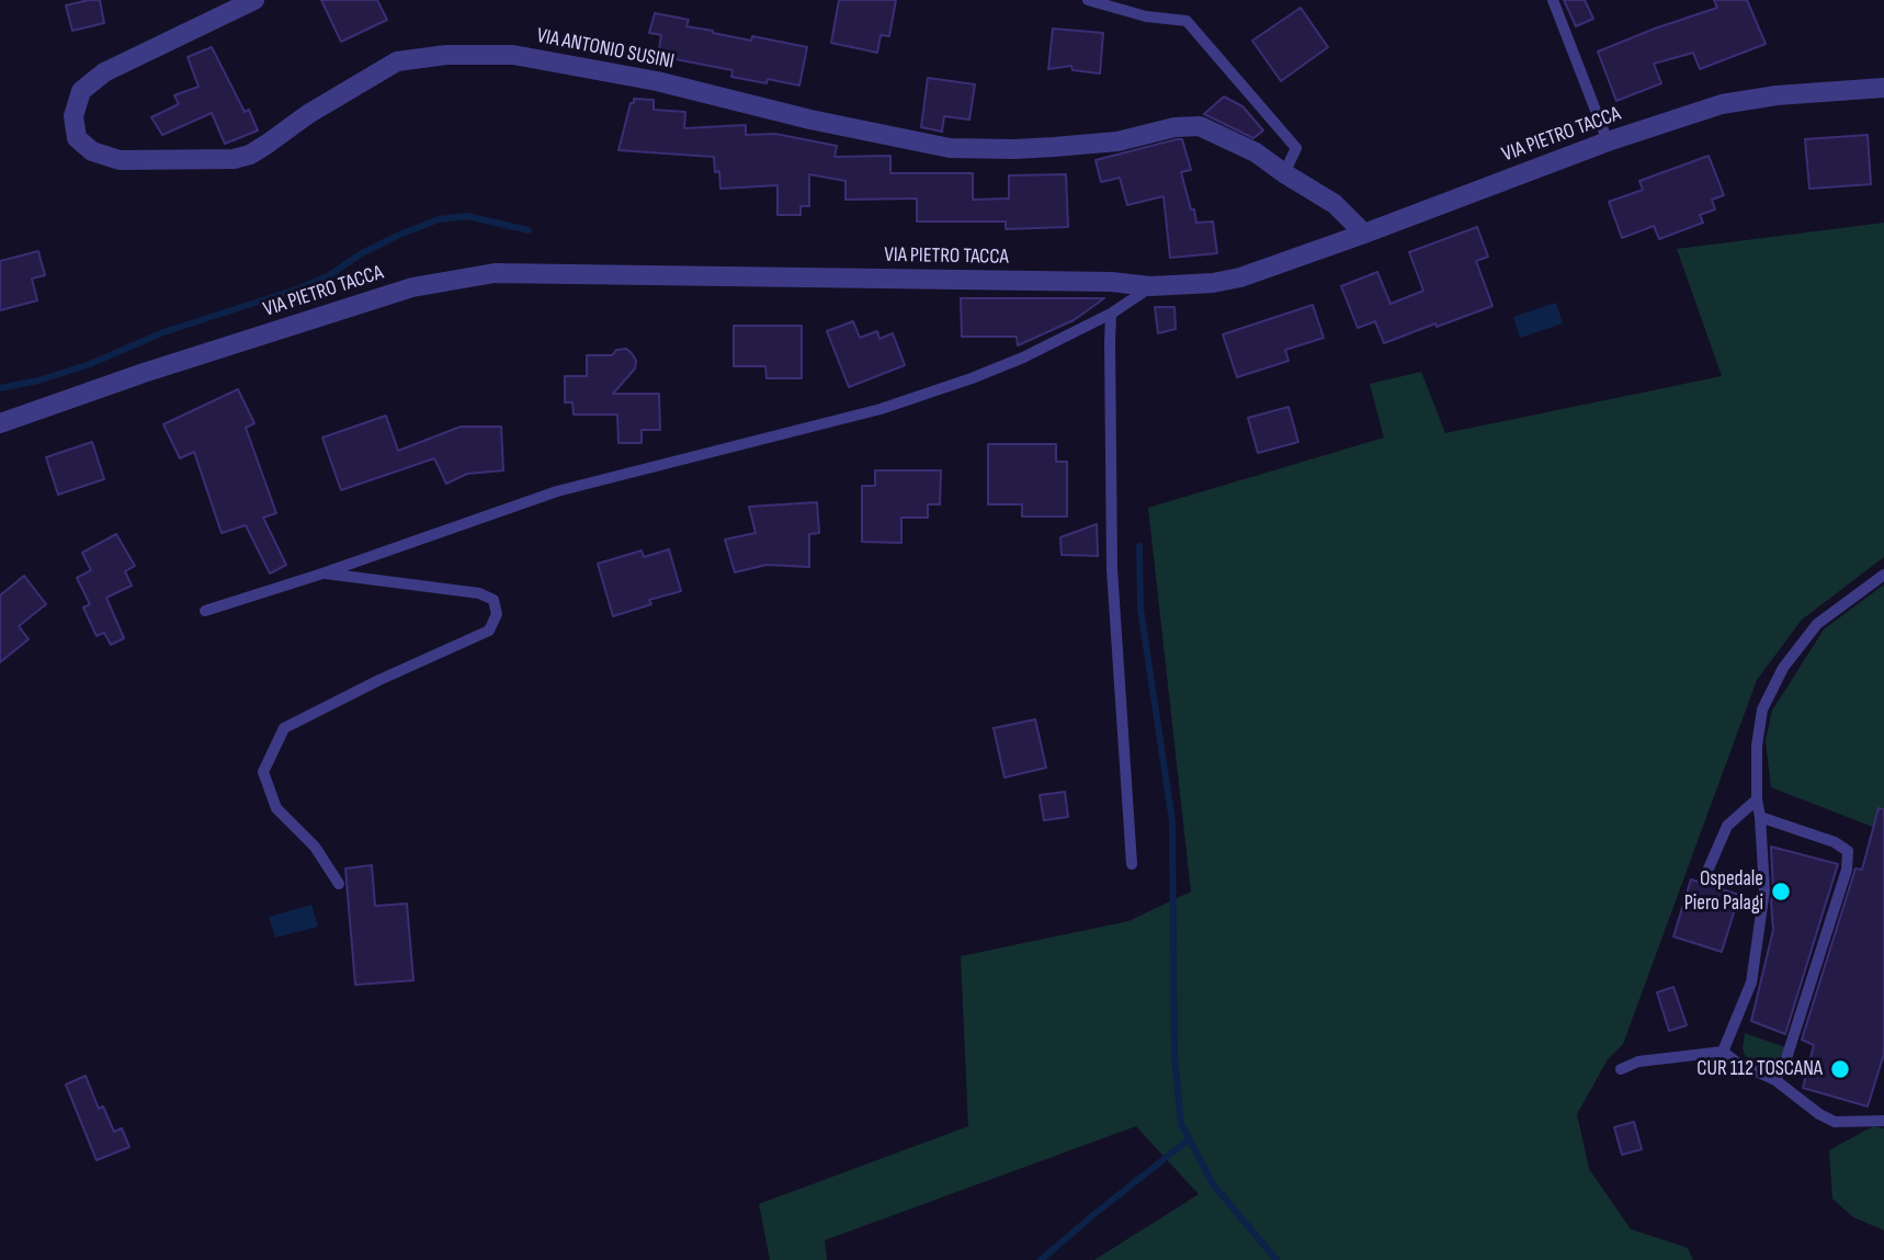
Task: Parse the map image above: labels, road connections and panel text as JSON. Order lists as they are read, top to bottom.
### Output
{
  "streets": {
    "street": ["VIA ANTONIO SUSINI", "VIA PIETRO TACCA"]
  },
  "crossings": [
    ["VIA ANTONIO SUSINI", "VIA PIETRO TACCA"]
  ],
  "places": ["Ospedale Piero Palagi", "CUR 112 TOSCANA"]
}
